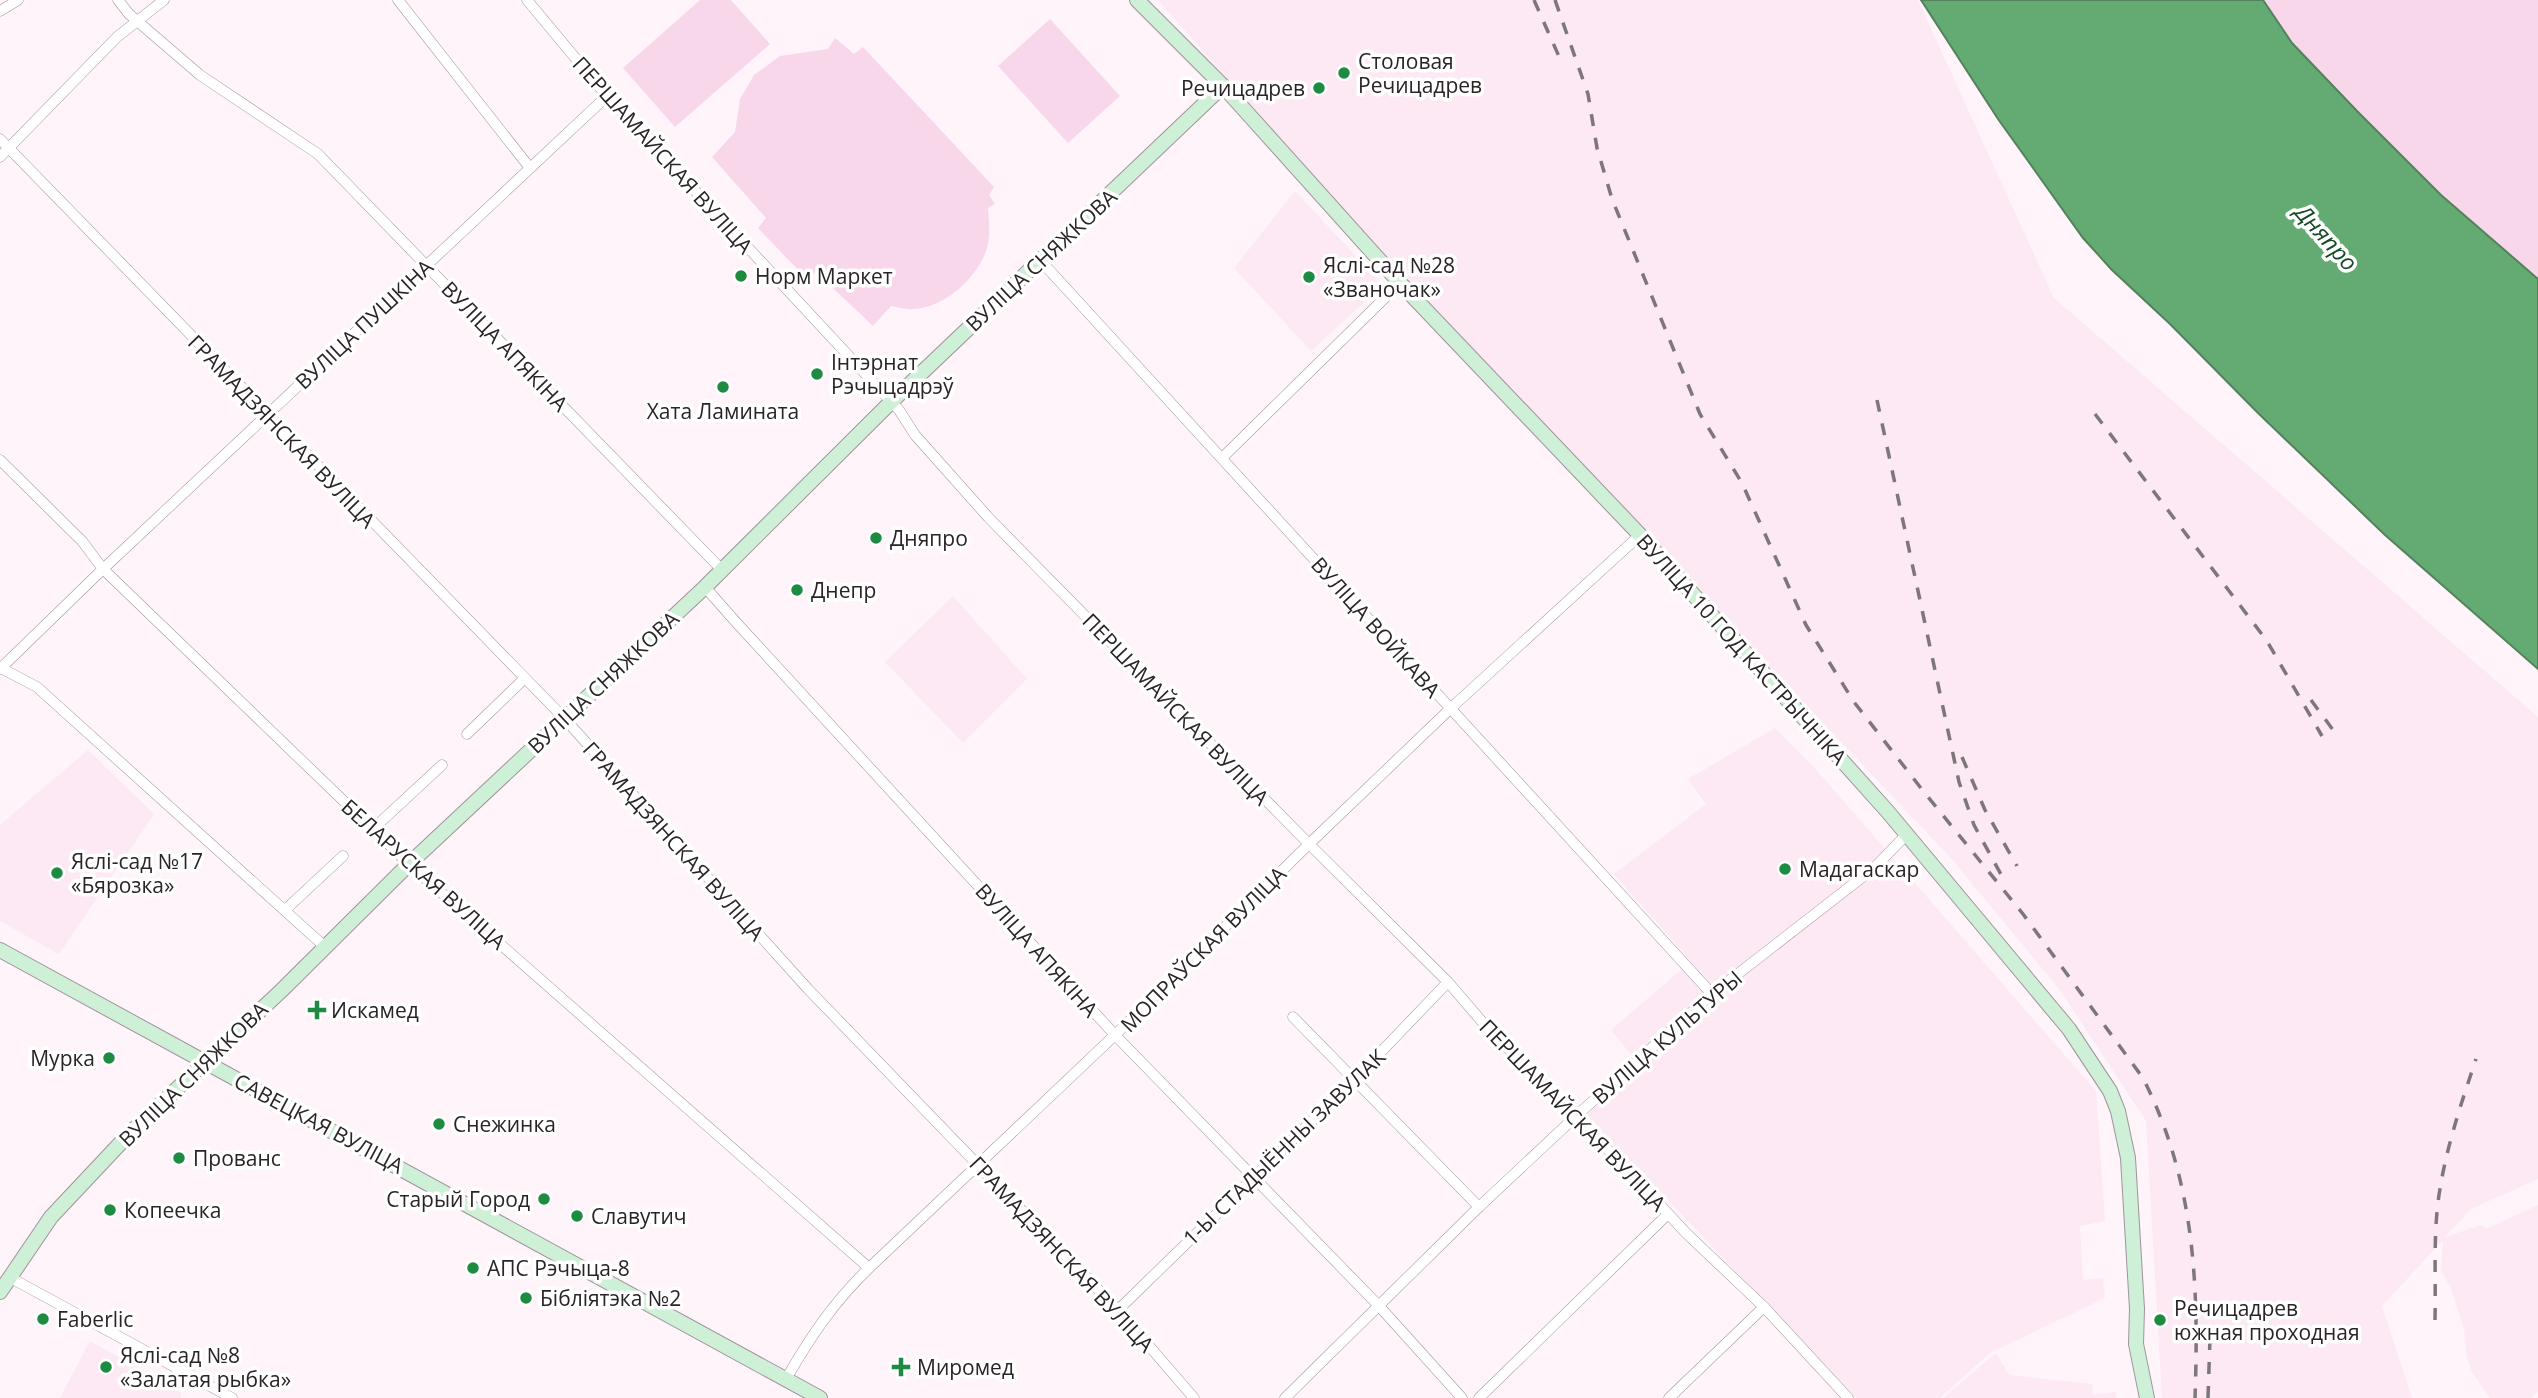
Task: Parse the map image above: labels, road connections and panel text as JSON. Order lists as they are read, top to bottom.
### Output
{
  "streets": {
    "street": [
      "ПЕРШАМАЙСКАЯ ВУЛІЦА",
      "ВУЛІЦА СНЯЖКОВА",
      "ВУЛІЦА ПУШКІНА",
      "ВУЛІЦА АПЯКІНА",
      "ГРАМАДЗЯНСКАЯ ВУЛІЦА",
      "ВУЛІЦА ВОЙКАВА",
      "ВУЛІЦА 10 ГОД КАСТРЫЧНІКА",
      "БЕЛАРУСКАЯ ВУЛІЦА",
      "МОПРАЎСКАЯ ВУЛІЦА",
      "ВУЛІЦА КУЛЬТУРЫ",
      "САВЕЦКАЯ ВУЛІЦА",
      "1-Ы СТАДЫЁННЫ ЗАВУЛАК"
    ]
  },
  "crossings": [
    ["ПЕРШАМАЙСКАЯ ВУЛІЦА", "ВУЛІЦА СНЯЖКОВА"],
    ["ПЕРШАМАЙСКАЯ ВУЛІЦА", "ВУЛІЦА ПУШКІНА"],
    ["ПЕРШАМАЙСКАЯ ВУЛІЦА", "МОПРАЎСКАЯ ВУЛІЦА"],
    ["ПЕРШАМАЙСКАЯ ВУЛІЦА", "ВУЛІЦА КУЛЬТУРЫ"],
    ["ПЕРШАМАЙСКАЯ ВУЛІЦА", "1-Ы СТАДЫЁННЫ ЗАВУЛАК"],
    ["ВУЛІЦА СНЯЖКОВА", "ВУЛІЦА АПЯКІНА"],
    ["ВУЛІЦА СНЯЖКОВА", "ГРАМАДЗЯНСКАЯ ВУЛІЦА"],
    ["ВУЛІЦА СНЯЖКОВА", "ВУЛІЦА ВОЙКАВА"],
    ["ВУЛІЦА СНЯЖКОВА", "ВУЛІЦА 10 ГОД КАСТРЫЧНІКА"],
    ["ВУЛІЦА СНЯЖКОВА", "БЕЛАРУСКАЯ ВУЛІЦА"],
    ["ВУЛІЦА СНЯЖКОВА", "САВЕЦКАЯ ВУЛІЦА"],
    ["ВУЛІЦА ПУШКІНА", "ВУЛІЦА АПЯКІНА"],
    ["ВУЛІЦА ПУШКІНА", "ГРАМАДЗЯНСКАЯ ВУЛІЦА"],
    ["ВУЛІЦА ПУШКІНА", "БЕЛАРУСКАЯ ВУЛІЦА"],
    ["ВУЛІЦА АПЯКІНА", "МОПРАЎСКАЯ ВУЛІЦА"],
    ["ВУЛІЦА АПЯКІНА", "ВУЛІЦА КУЛЬТУРЫ"],
    ["ВУЛІЦА АПЯКІНА", "1-Ы СТАДЫЁННЫ ЗАВУЛАК"],
    ["ГРАМАДЗЯНСКАЯ ВУЛІЦА", "МОПРАЎСКАЯ ВУЛІЦА"],
    ["ГРАМАДЗЯНСКАЯ ВУЛІЦА", "1-Ы СТАДЫЁННЫ ЗАВУЛАК"],
    ["ВУЛІЦА ВОЙКАВА", "МОПРАЎСКАЯ ВУЛІЦА"],
    ["ВУЛІЦА ВОЙКАВА", "ВУЛІЦА КУЛЬТУРЫ"],
    ["ВУЛІЦА 10 ГОД КАСТРЫЧНІКА", "МОПРАЎСКАЯ ВУЛІЦА"],
    ["ВУЛІЦА 10 ГОД КАСТРЫЧНІКА", "ВУЛІЦА КУЛЬТУРЫ"],
    ["БЕЛАРУСКАЯ ВУЛІЦА", "МОПРАЎСКАЯ ВУЛІЦА"],
    ["МОПРАЎСКАЯ ВУЛІЦА", "САВЕЦКАЯ ВУЛІЦА"]
  ],
  "water": ["Дняпро"],
  "places": {
    "other": [
      "Столовая Речицадрев",
      "Речицадрев",
      "Норм Маркет",
      "Яслі-сад №28 «Званочак»",
      "Інтэрнат Рэчыцадрэў",
      "Хата Ламината",
      "Дняпро",
      "Днепр",
      "Мадагаскар",
      "Яслі-сад №17 «Бярозка»",
      "Мурка",
      "Снежинка",
      "Прованс",
      "Старый Город",
      "Копеечка",
      "Славутич",
      "АПС Рэчыца-8",
      "Бібліятэка №2",
      "Faberlic",
      "Речицадрев южная проходная",
      "Яслі-сад №8 «Залатая рыбка»"
    ],
    "health": ["Искамед", "Миромед"]
  }
}
